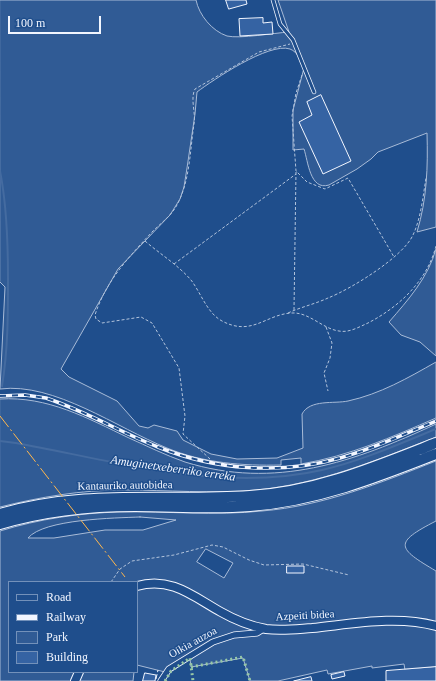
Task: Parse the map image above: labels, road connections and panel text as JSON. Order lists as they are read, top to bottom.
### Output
{
  "streets": {
    "highway": ["Kantauriko autobidea"],
    "main road": ["Azpeiti bidea"],
    "street": ["Oikia auzoa"]
  },
  "crossings": [
    ["Azpeiti bidea", "Oikia auzoa"]
  ],
  "water": ["Amuginetxeberriko erreka"],
  "legend": [
    "Road",
    "Railway",
    "Park",
    "Building"
  ],
  "scale_bar": "100 m"
}
